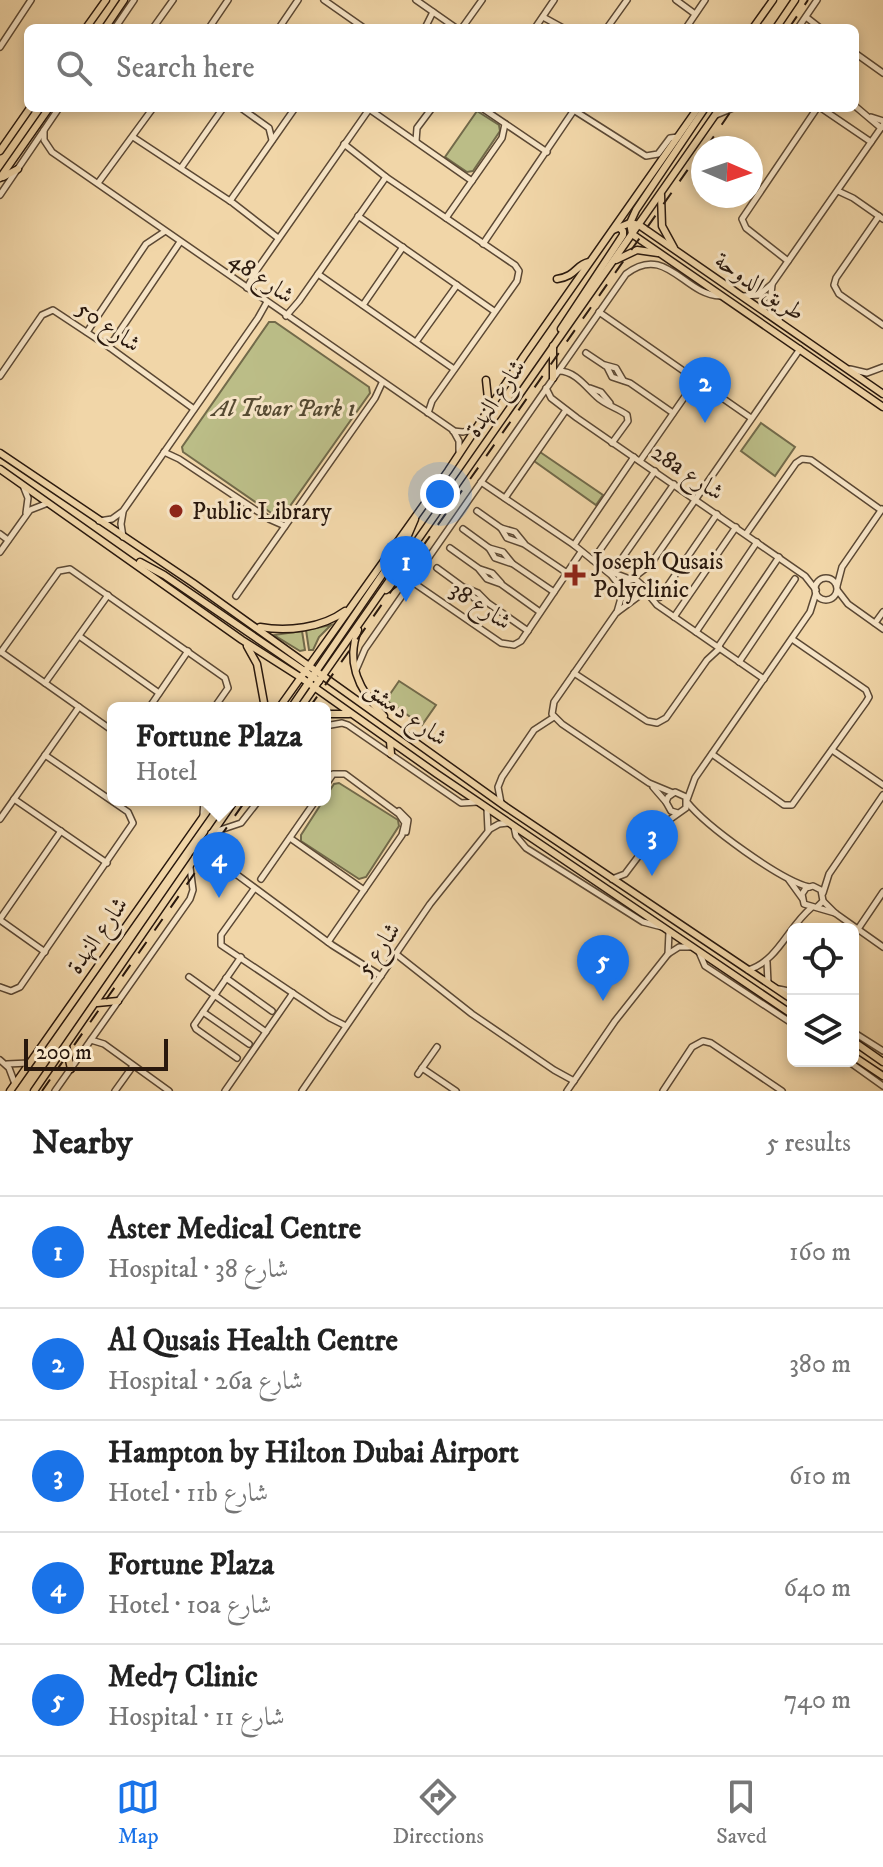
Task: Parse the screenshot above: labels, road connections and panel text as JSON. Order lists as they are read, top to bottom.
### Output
{
  "streets": {
    "main road": ["طريق الدوحة", "شارع النهدة", "شارع دمشق"],
    "street": [
      "شارع 48",
      "شارع 50",
      "28a شارع",
      "شارع 38",
      "شارع 5"
    ]
  },
  "crossings": [
    ["طريق الدوحة", "شارع النهدة"],
    ["شارع النهدة", "شارع دمشق"]
  ],
  "parks": ["Al Twar Park 1"],
  "places": {
    "other": ["Public Library"],
    "health": ["Joseph Qusais Polyclinic"]
  },
  "scale_bar": "200 m",
  "north": "right",
  "page": {
    "search": "Search here",
    "pins": [
      "2",
      "1",
      "3",
      "4",
      "5"
    ],
    "popup": ["Fortune Plaza", "Hotel"],
    "scale": "200 m",
    "heading": ["Nearby", "5 results"],
    "list": [
      {
        "mark": "1",
        "name": "Aster Medical Centre",
        "note": "Hospital · شارع 38",
        "value": "160 m"
      },
      {
        "mark": "2",
        "name": "Al Qusais Health Centre",
        "note": "Hospital · 26a شارع",
        "value": "380 m"
      },
      {
        "mark": "3",
        "name": "Hampton by Hilton Dubai Airport",
        "note": "Hotel · 11b شارع",
        "value": "610 m"
      },
      {
        "mark": "4",
        "name": "Fortune Plaza",
        "note": "Hotel · 10a شارع",
        "value": "640 m"
      },
      {
        "mark": "5",
        "name": "Med7 Clinic",
        "note": "Hospital · شارع 11",
        "value": "740 m"
      }
    ],
    "nav": ["Map", "Directions", "Saved"]
  }
}
